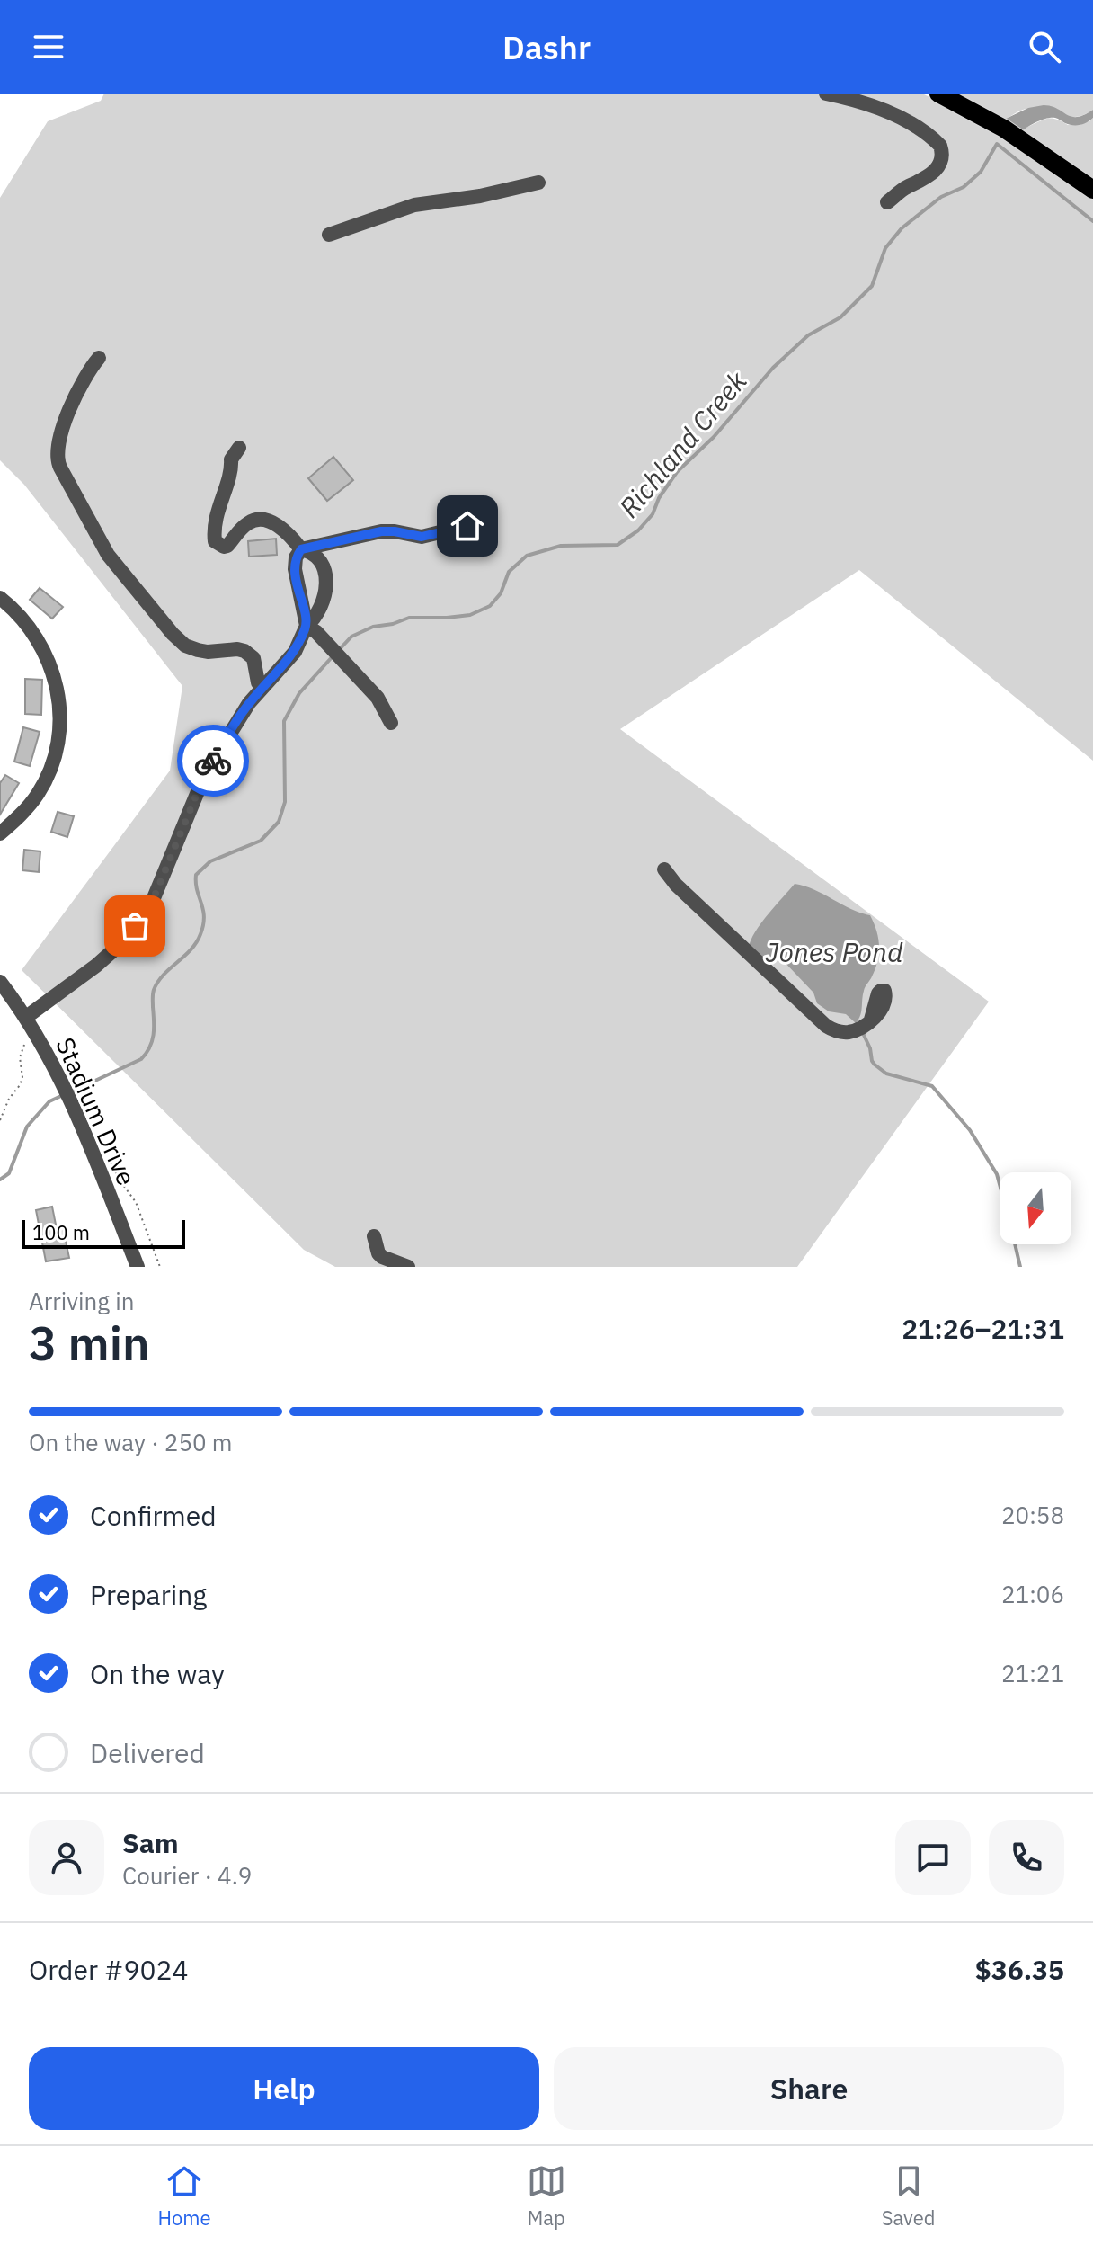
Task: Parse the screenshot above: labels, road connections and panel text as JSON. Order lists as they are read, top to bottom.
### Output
{
  "streets": {
    "street": ["Stadium Drive"]
  },
  "water": ["Richland Creek", "Jones Pond"],
  "scale_bar": "100 m",
  "north": "bottom",
  "page": {
    "header": "Dashr",
    "scale": "100 m",
    "heading": ["3 min", "Arriving in", "21:26–21:31"],
    "panel": [
      "Sam",
      "Courier · 4.9",
      "Order #9024",
      "$36.35"
    ],
    "bar": "On the way · 250 m",
    "list": [
      ["Confirmed", "20:58"],
      ["Preparing", "21:06"],
      ["On the way", "21:21"],
      "Delivered"
    ],
    "buttons": ["Help", "Share"],
    "tabs": ["Home", "Map", "Saved"]
  }
}
